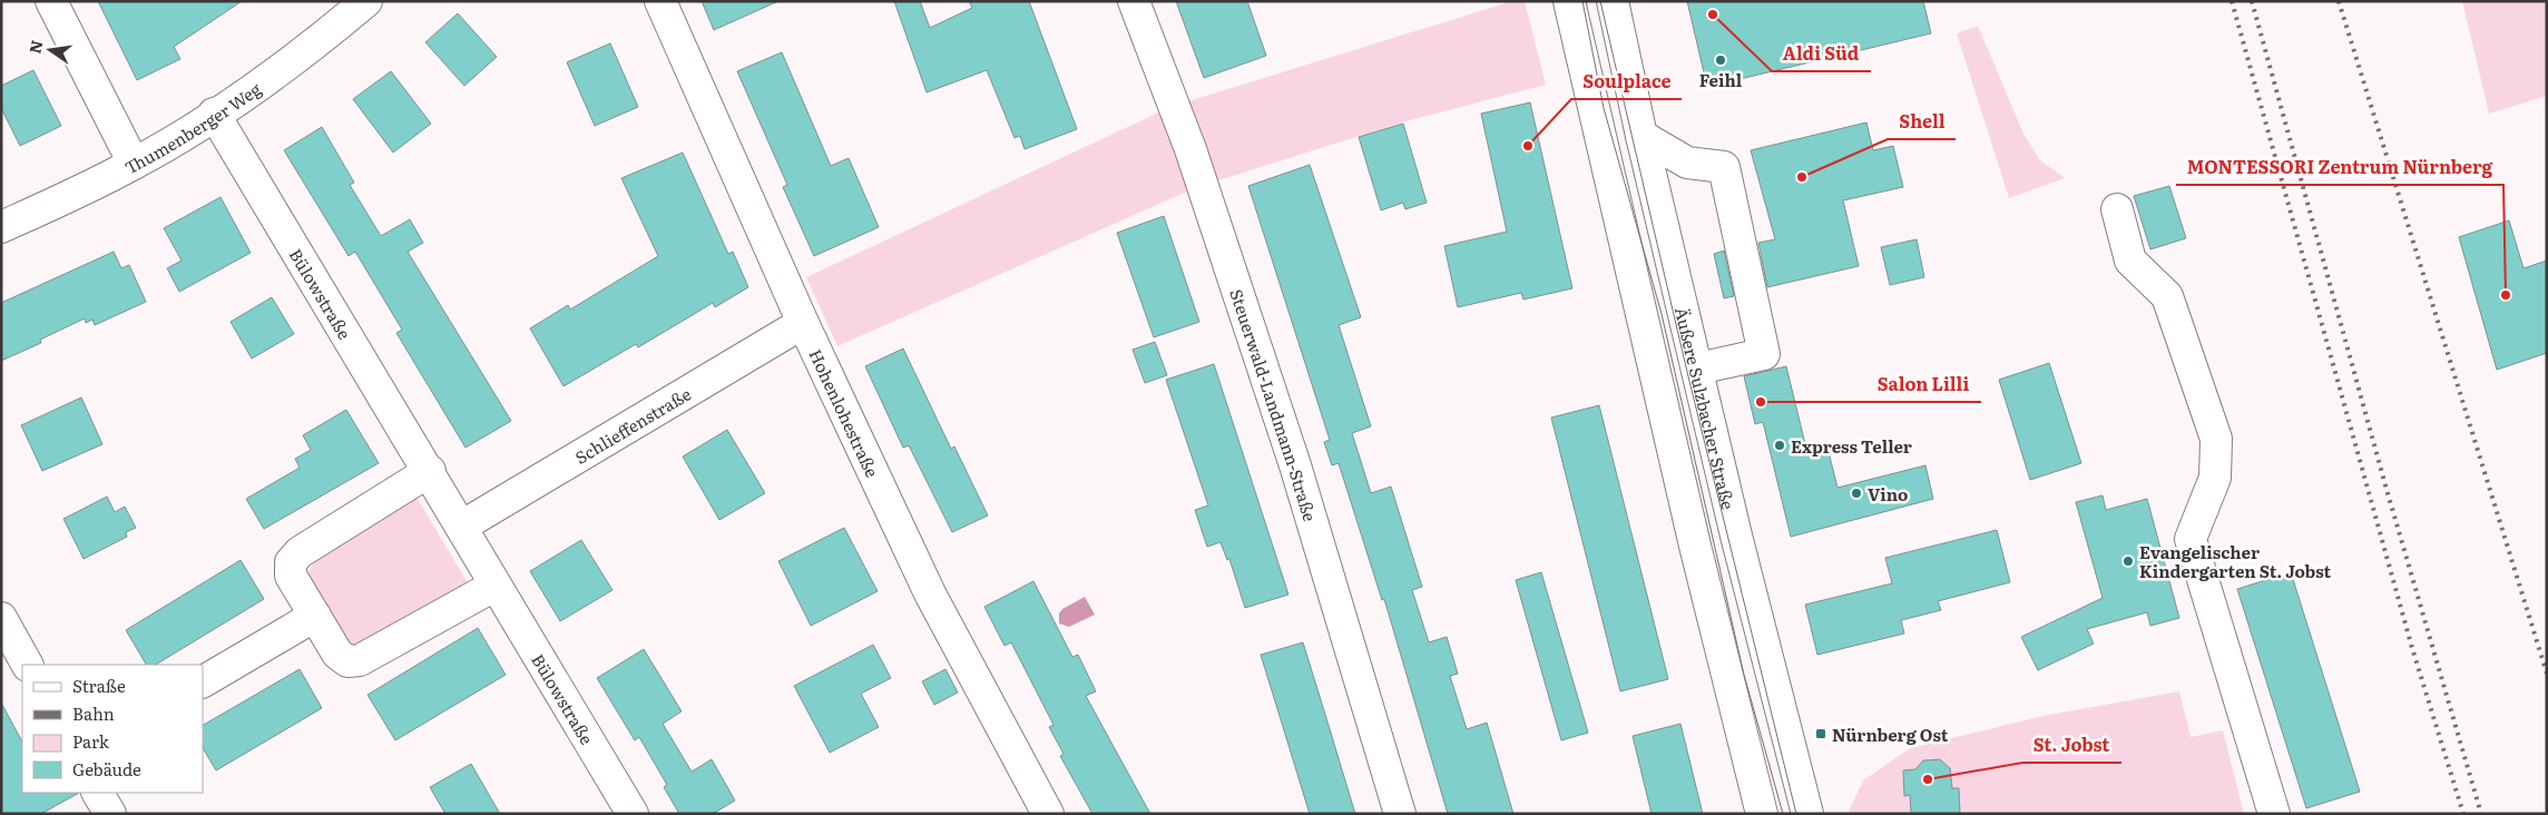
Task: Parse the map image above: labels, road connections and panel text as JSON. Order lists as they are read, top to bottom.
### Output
{
  "streets": {
    "street": [
      "Thumenberger Weg",
      "Bülowstraße",
      "Steuerwald-Landmann-Straße",
      "Äußere Sulzbacher Straße",
      "Hohenlohestraße",
      "Schlieffenstraße"
    ]
  },
  "crossings": [
    ["Thumenberger Weg", "Bülowstraße"],
    ["Bülowstraße", "Schlieffenstraße"],
    ["Hohenlohestraße", "Schlieffenstraße"]
  ],
  "places": {
    "other": [
      "Aldi Süd",
      "Feihl",
      "Soulplace",
      "Shell",
      "MONTESSORI Zentrum Nürnberg",
      "Salon Lilli",
      "Express Teller",
      "Vino",
      "Evangelischer Kindergarten St. Jobst",
      "St. Jobst"
    ],
    "transit": ["Nürnberg Ost"]
  },
  "legend": [
    "Straße",
    "Bahn",
    "Park",
    "Gebäude"
  ],
  "north": "left"
}
